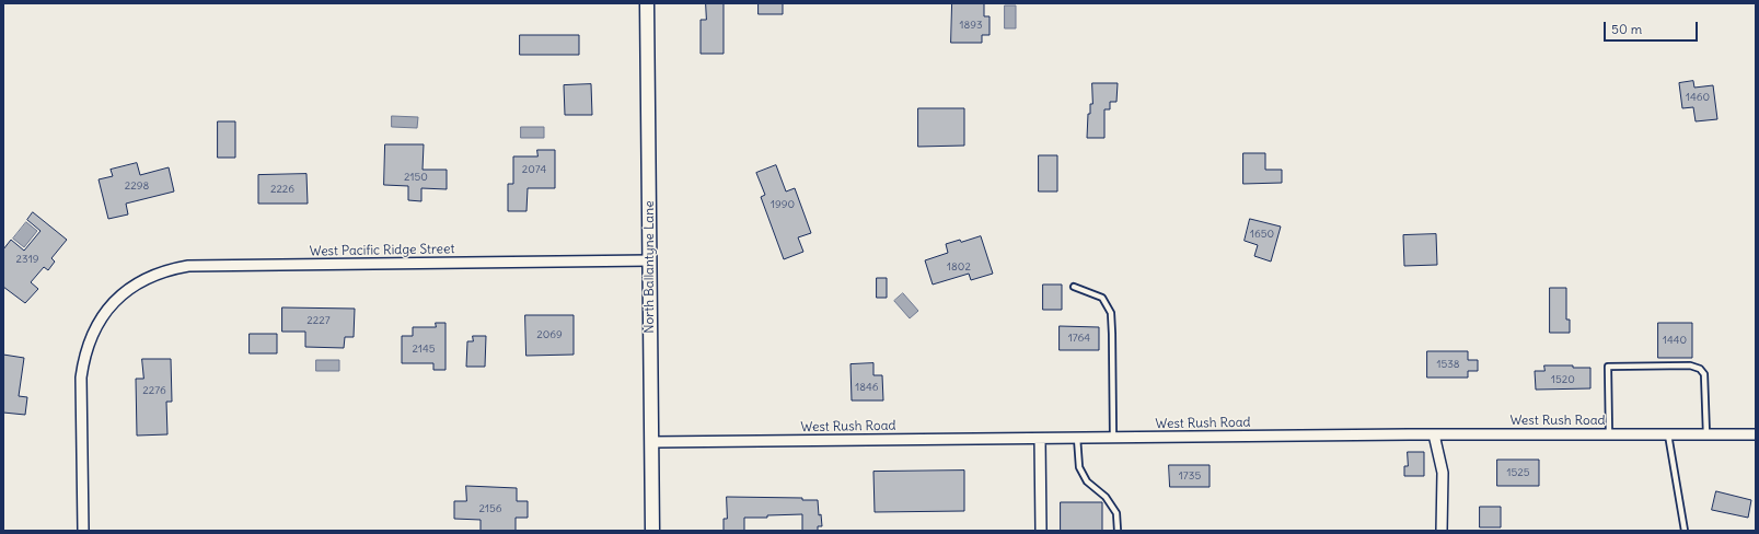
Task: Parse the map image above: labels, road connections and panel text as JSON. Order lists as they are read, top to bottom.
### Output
{
  "streets": {
    "street": ["West Pacific Ridge Street", "North Ballantyne Lane", "West Rush Road"]
  },
  "crossings": [
    ["West Pacific Ridge Street", "North Ballantyne Lane"],
    ["North Ballantyne Lane", "West Rush Road"]
  ],
  "house_numbers": [
    "1893",
    "1460",
    "2074",
    "2150",
    "2298",
    "2226",
    "1990",
    "1650",
    "2319",
    "1802",
    "2227",
    "2069",
    "1764",
    "1440",
    "2145",
    "1538",
    "1520",
    "1846",
    "2276",
    "1525",
    "1735",
    "2156"
  ],
  "scale_bar": "50 m"
}
